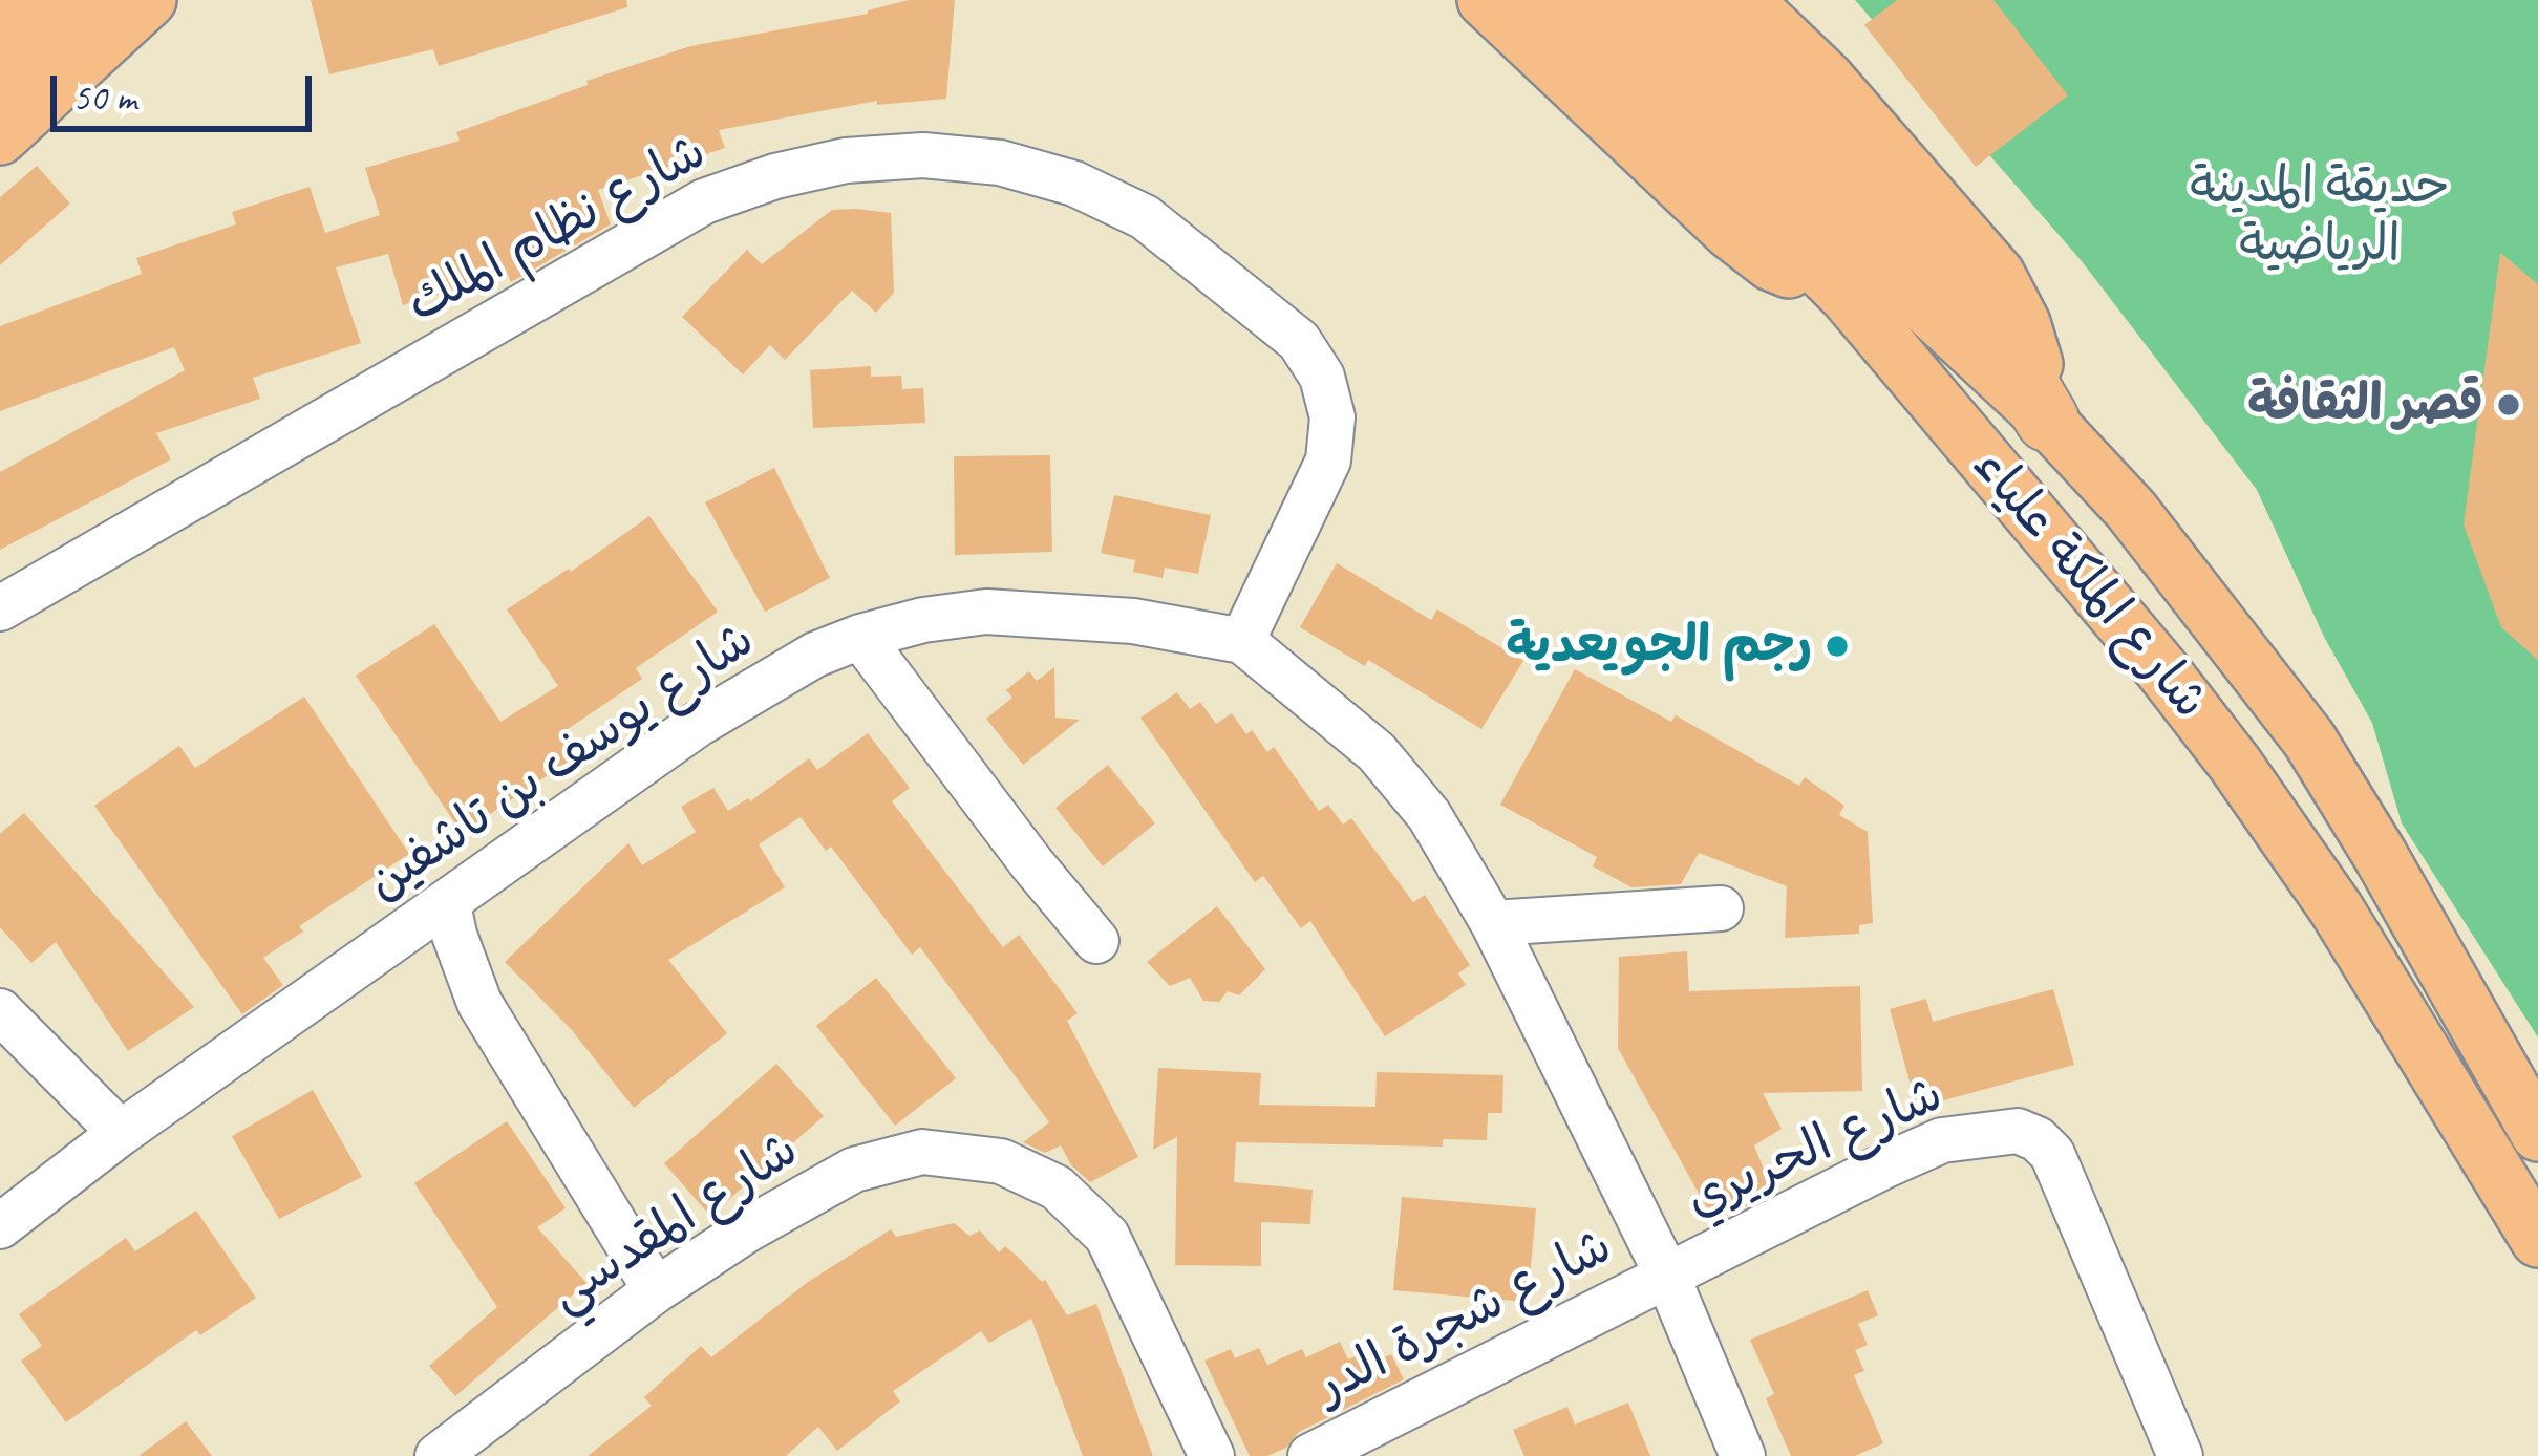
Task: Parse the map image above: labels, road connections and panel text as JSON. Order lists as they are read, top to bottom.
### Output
{
  "streets": {
    "main road": ["شارع الملكة علياء"],
    "street": [
      "شارع نظام الملك",
      "شارع يوسف بن تاشفين",
      "شارع الحريري",
      "شارع المقدسي",
      "شارع شجرة الدر"
    ]
  },
  "crossings": [
    ["شارع نظام الملك", "شارع يوسف بن تاشفين"],
    ["شارع الحريري", "شارع شجرة الدر"]
  ],
  "parks": ["حديقة المدينة الرياضية"],
  "places": ["قصر الثقافة", "رجم الجويعدية"],
  "scale_bar": "50 m"
}
